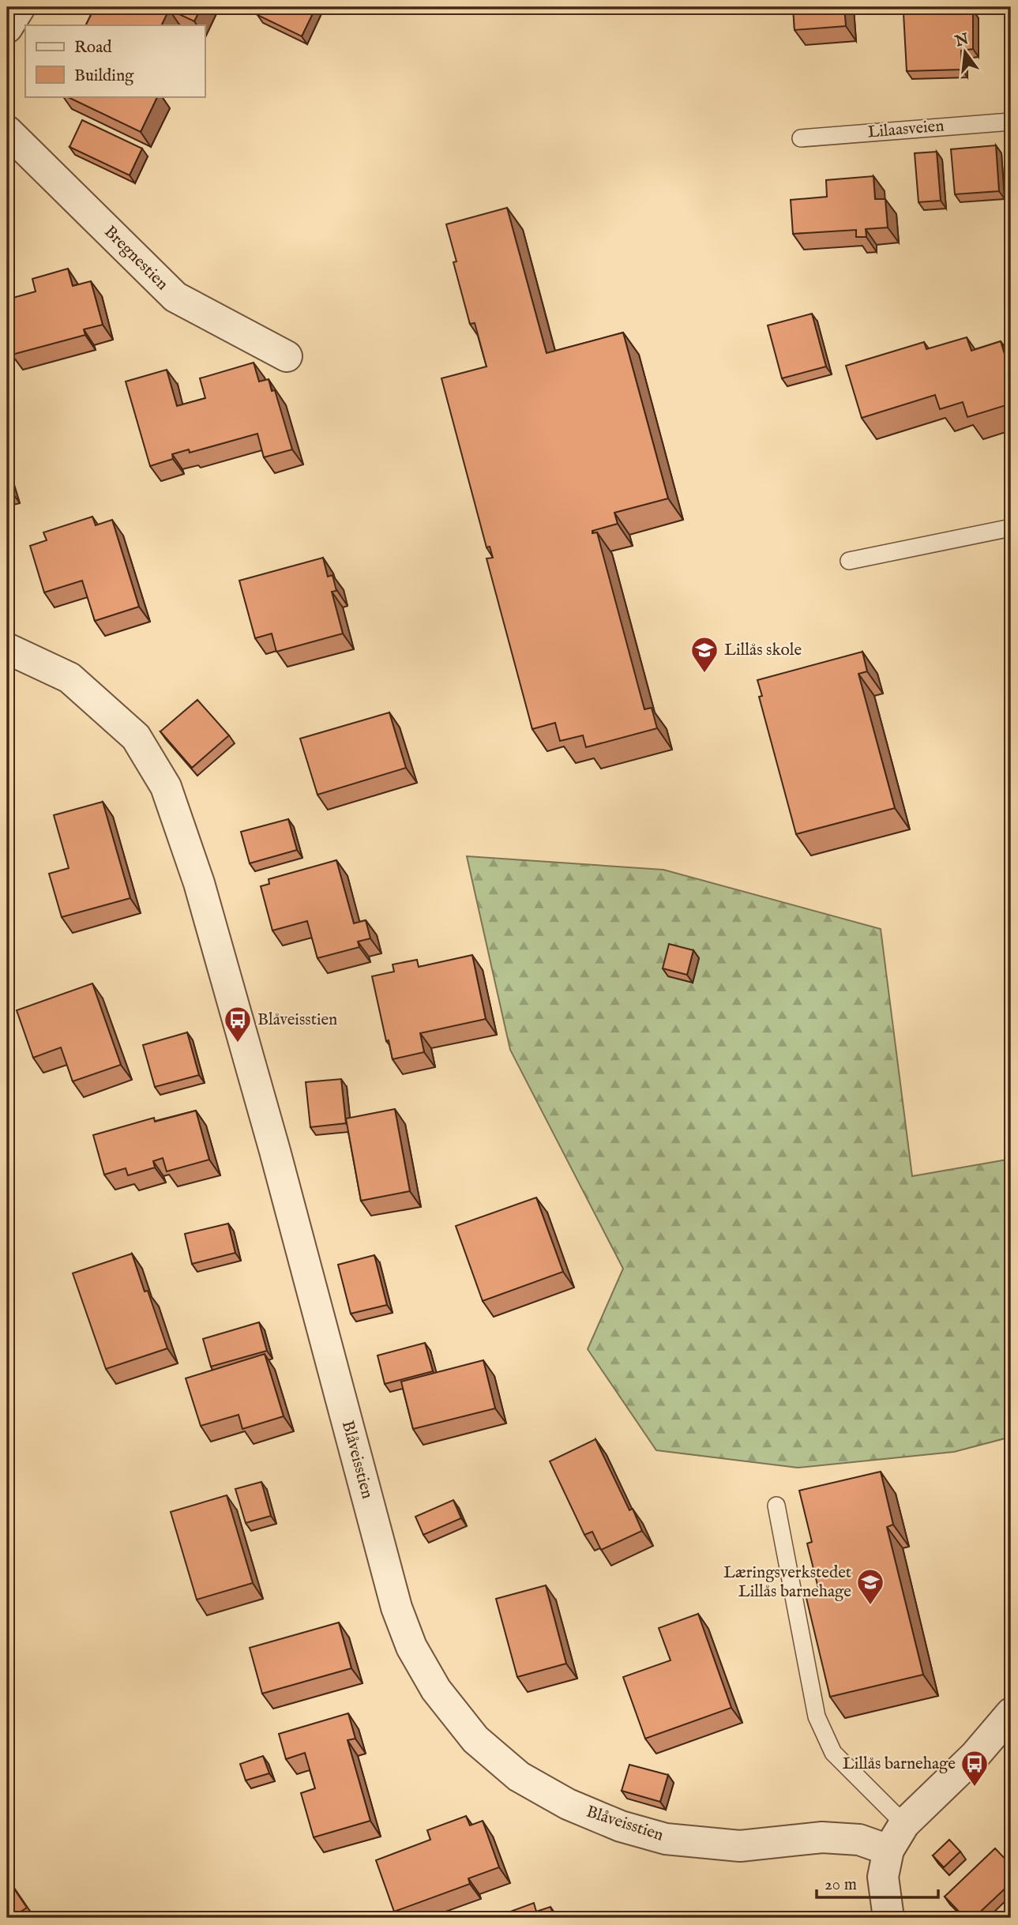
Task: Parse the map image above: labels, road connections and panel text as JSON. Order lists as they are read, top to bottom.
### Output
{
  "streets": {
    "street": ["Bregnestien", "Blåveisstien"],
    "lane": ["Lilaasveien"]
  },
  "places": {
    "school or university": ["Lillås skole", "Læringsverkstedet Lillås barnehage"],
    "bus stop": ["Blåveisstien", "Lillås barnehage"]
  },
  "legend": ["Road", "Building"],
  "scale_bar": "20 m",
  "north": "top"
}
